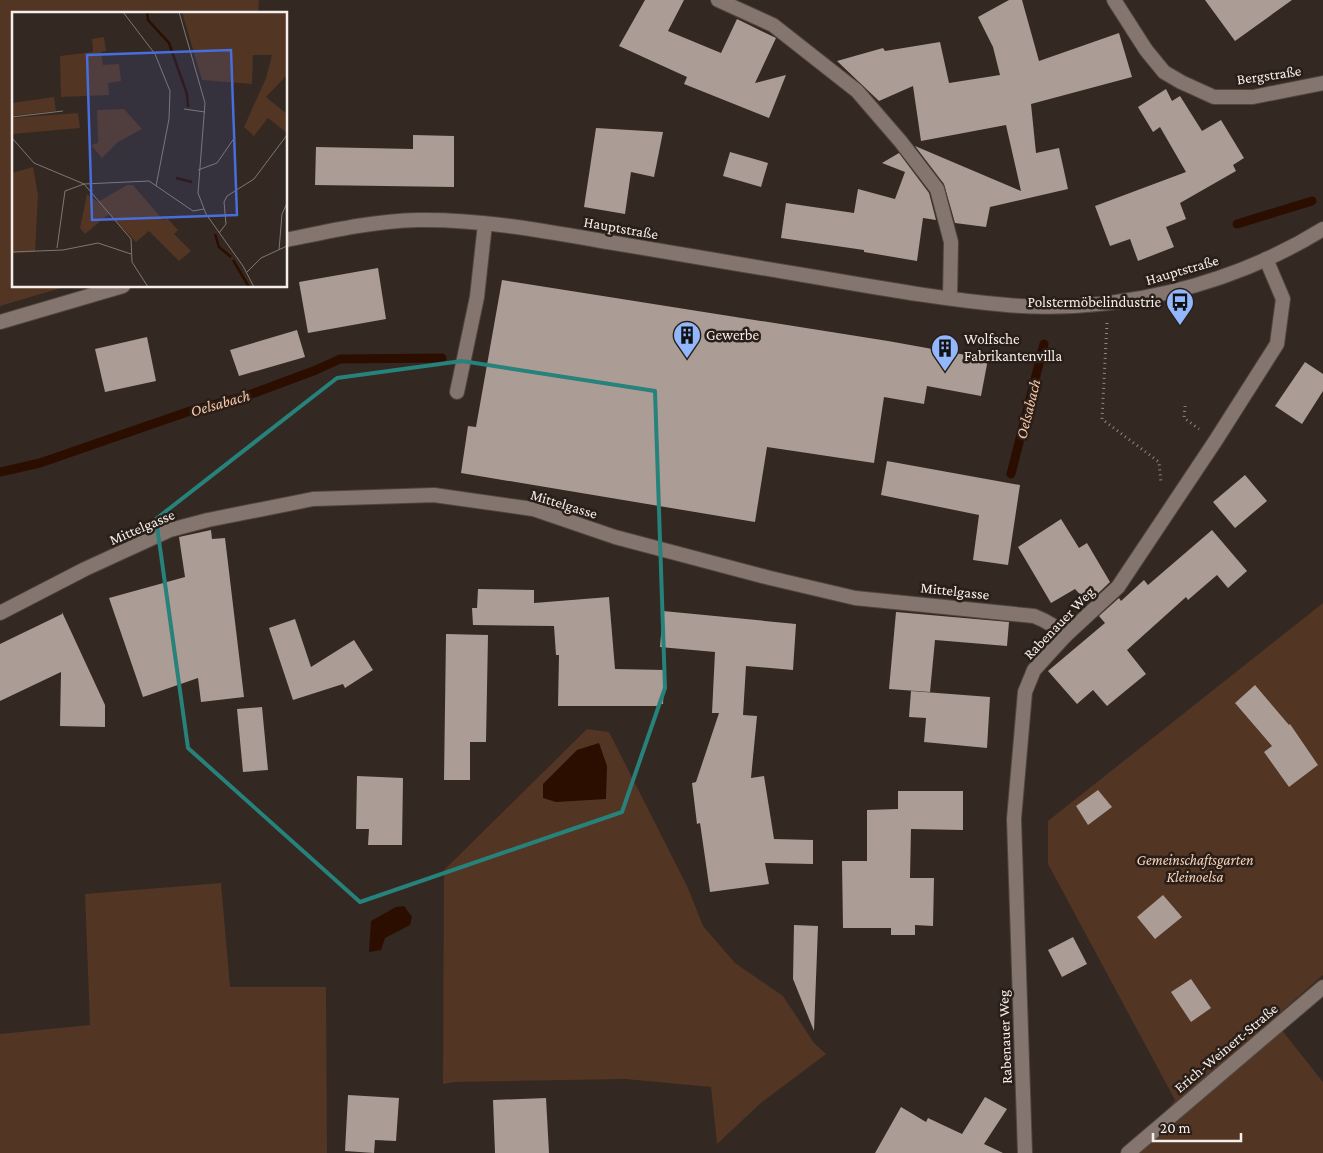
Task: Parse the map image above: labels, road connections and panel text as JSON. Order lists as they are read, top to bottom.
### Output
{
  "streets": {
    "street": [
      "Bergstraße",
      "Hauptstraße",
      "Mittelgasse",
      "Rabenauer Weg",
      "Erich-Weinert-Straße"
    ]
  },
  "crossings": [
    ["Hauptstraße", "Rabenauer Weg"],
    ["Mittelgasse", "Rabenauer Weg"]
  ],
  "water": ["Oelsabach"],
  "parks": ["Gemeinschaftsgarten Kleinoelsa"],
  "places": {
    "bus stop": ["Polstermöbelindustrie"],
    "building": ["Gewerbe", "Wolfsche Fabrikantenvilla"]
  },
  "scale_bar": "20 m"
}
